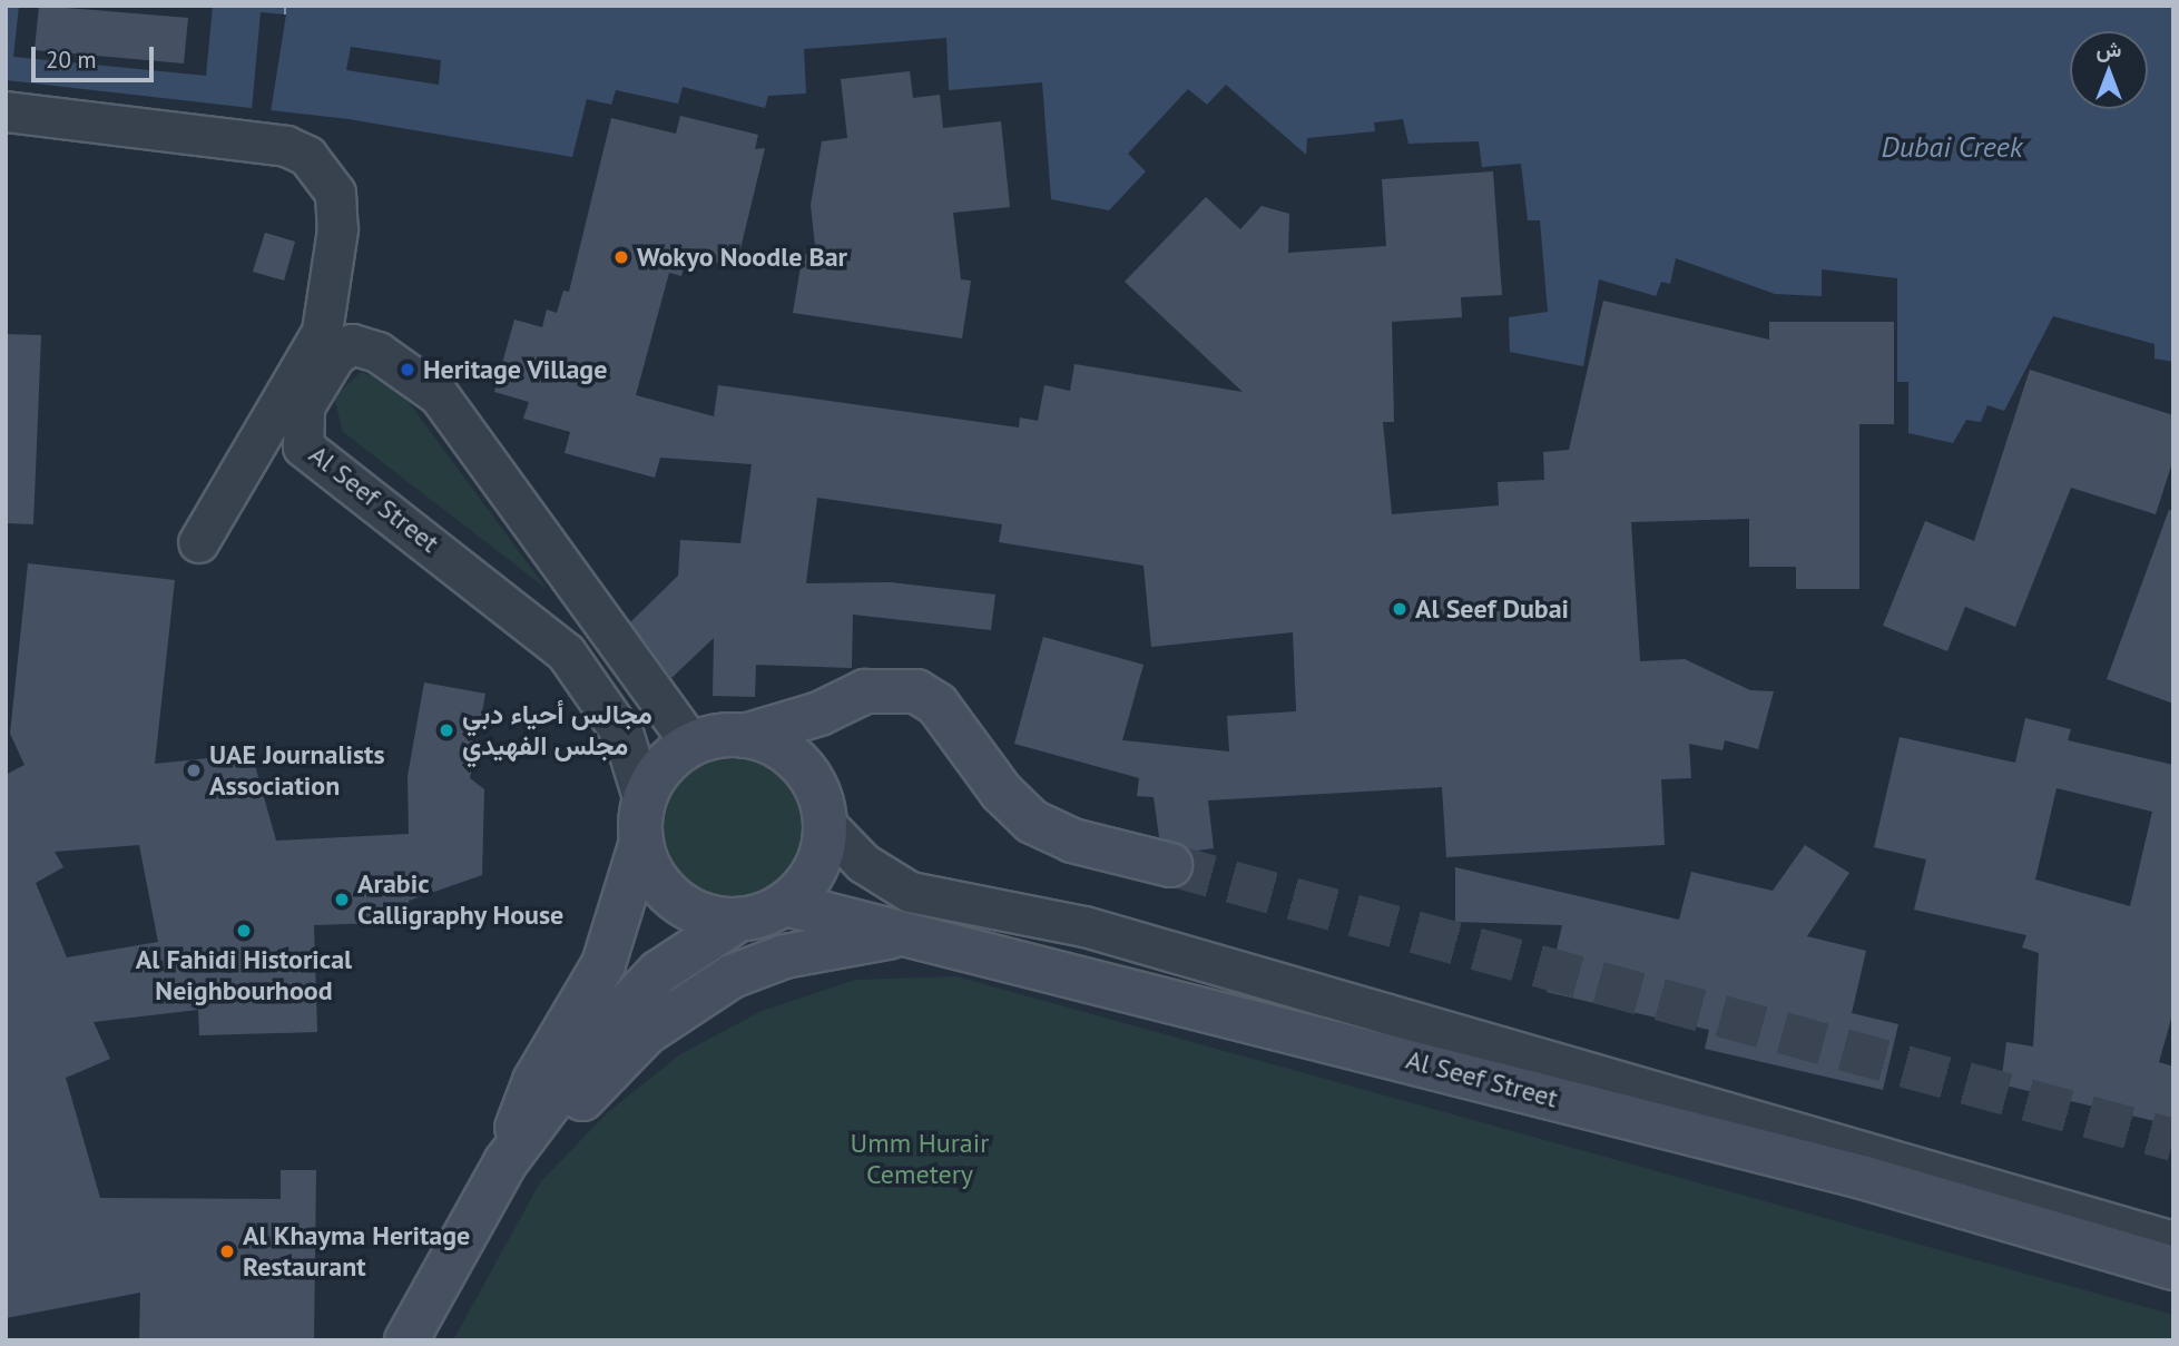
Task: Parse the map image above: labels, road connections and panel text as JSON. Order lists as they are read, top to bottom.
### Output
{
  "streets": {
    "street": ["Al Seef Street"]
  },
  "water": ["Dubai Creek"],
  "parks": ["Umm Hurair Cemetery"],
  "places": [
    "Wokyo Noodle Bar",
    "Heritage Village",
    "Al Seef Dubai",
    "مجالس أحياء دبي مجلس الفهيدي",
    "UAE Journalists Association",
    "Arabic Calligraphy House",
    "Al Fahidi Historical Neighbourhood",
    "Al Khayma Heritage Restaurant"
  ],
  "scale_bar": "20 m",
  "north": "top"
}
